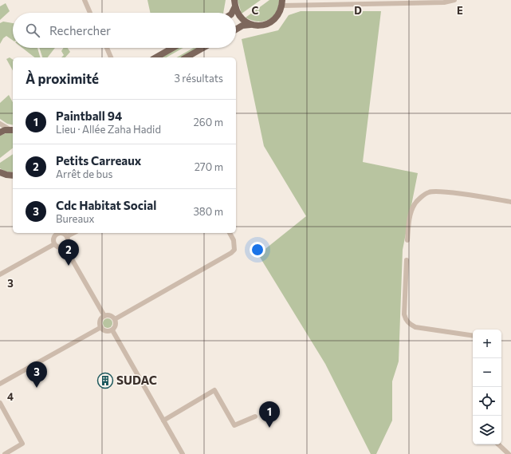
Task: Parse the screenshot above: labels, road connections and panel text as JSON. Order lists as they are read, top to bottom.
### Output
{
  "places": {
    "building": ["SUDAC"]
  },
  "page": {
    "search": "Rechercher",
    "heading": ["À proximité", "3 résultats"],
    "list": [
      {
        "mark": "1",
        "name": "Paintball 94",
        "note": "Lieu · Allée Zaha Hadid",
        "value": "260 m"
      },
      {
        "mark": "2",
        "name": "Petits Carreaux",
        "note": "Arrêt de bus",
        "value": "270 m"
      },
      {
        "mark": "3",
        "name": "Cdc Habitat Social",
        "note": "Bureaux",
        "value": "380 m"
      }
    ],
    "pins": ["2", "3", "1"],
    "map_buttons": ["+", "−"]
  },
  "grid": {
    "columns": ["C", "D", "E"],
    "rows": ["3", "4"]
  }
}
